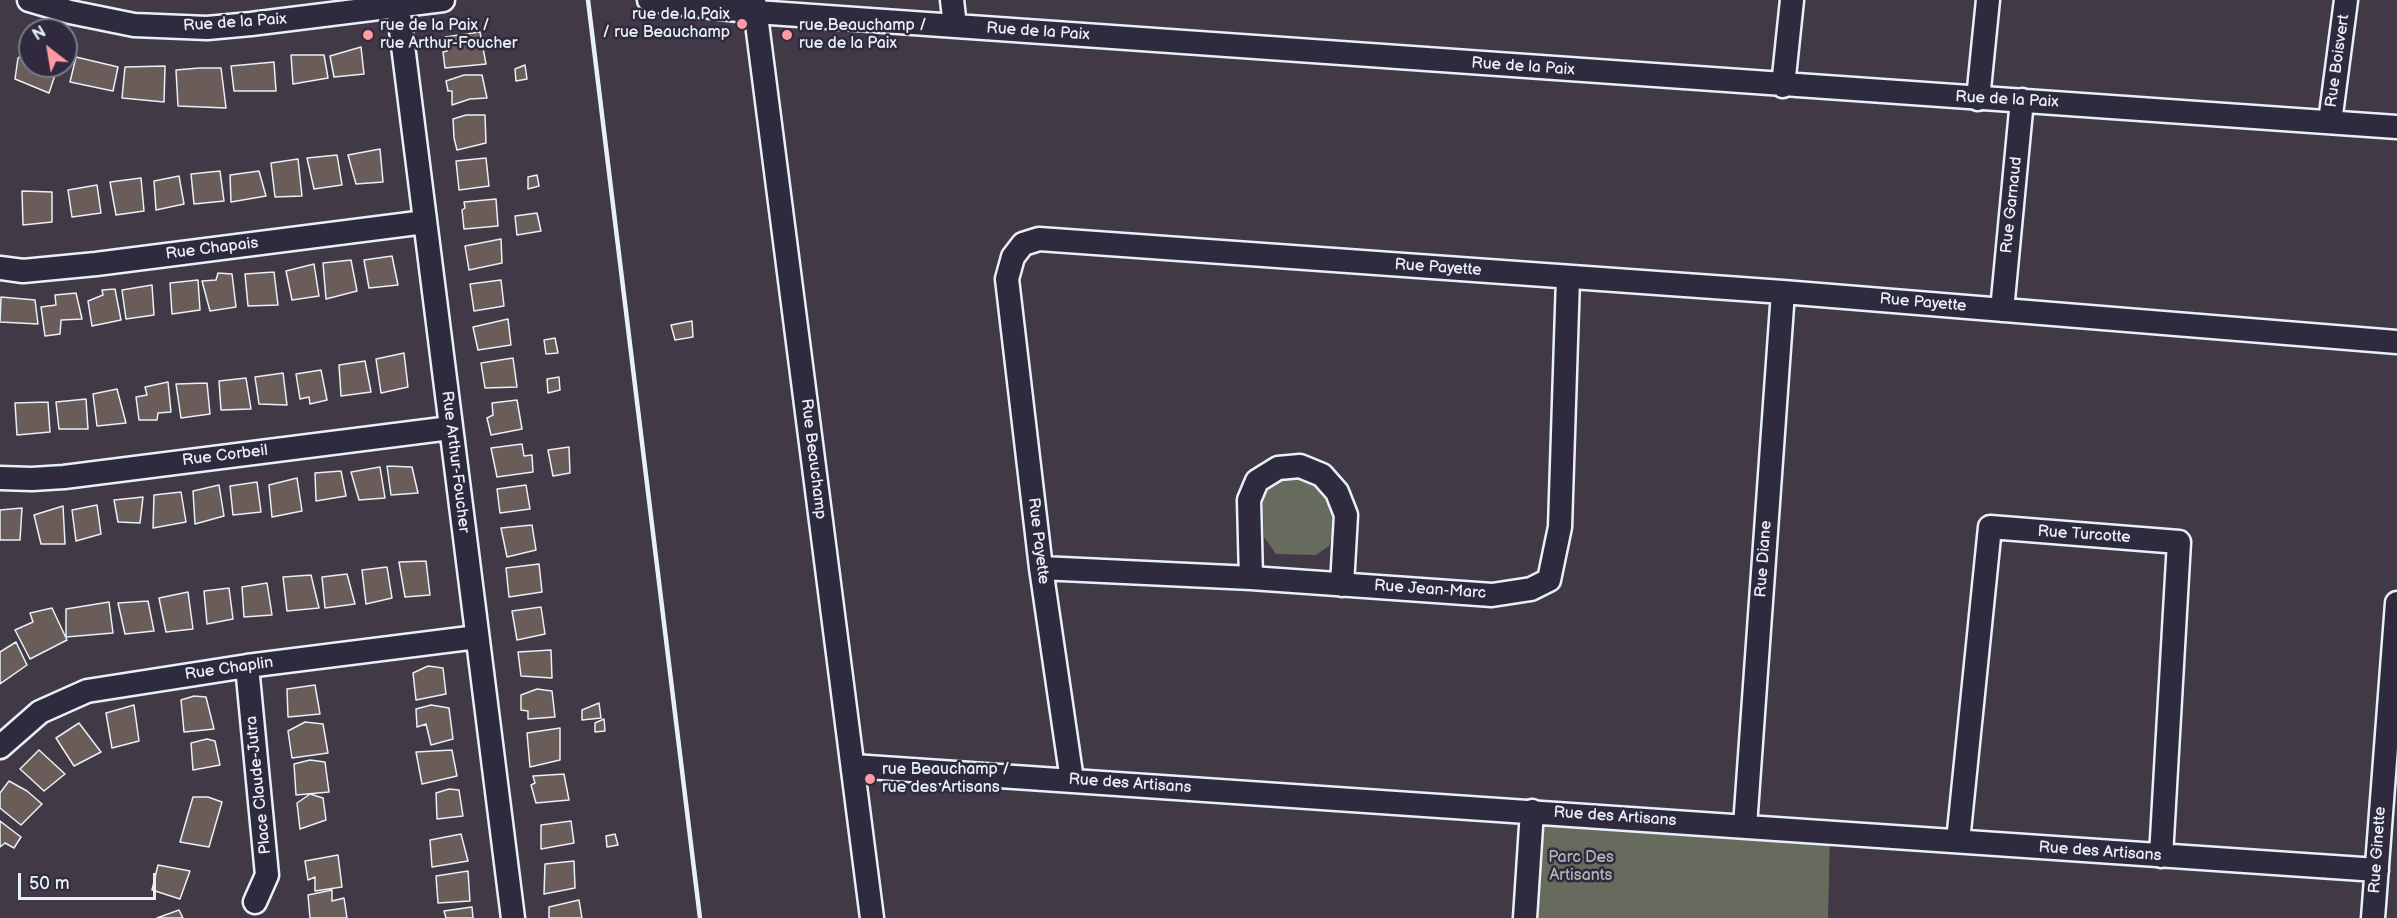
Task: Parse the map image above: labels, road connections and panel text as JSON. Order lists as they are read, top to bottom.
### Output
{
  "streets": {
    "street": [
      "Rue de la Paix",
      "Rue Boisvert",
      "Rue Garnaud",
      "Rue Chapais",
      "Rue Payette",
      "Rue Corbeil",
      "Rue Beauchamp",
      "Rue Arthur-Foucher",
      "Rue Turcotte",
      "Rue Diane",
      "Rue Jean-Marc",
      "Rue Chaplin",
      "Rue des Artisans",
      "Place Claude-Jutra",
      "Rue Ginette"
    ]
  },
  "crossings": [
    ["Rue de la Paix", "Rue Boisvert"],
    ["Rue de la Paix", "Rue Garnaud"],
    ["Rue de la Paix", "Rue Beauchamp"],
    ["Rue de la Paix", "Rue Arthur-Foucher"],
    ["Rue Garnaud", "Rue Payette"],
    ["Rue Chapais", "Rue Arthur-Foucher"],
    ["Rue Payette", "Rue Diane"],
    ["Rue Payette", "Rue Jean-Marc"],
    ["Rue Payette", "Rue des Artisans"],
    ["Rue Corbeil", "Rue Arthur-Foucher"],
    ["Rue Beauchamp", "Rue des Artisans"],
    ["Rue Arthur-Foucher", "Rue Chaplin"],
    ["Rue Turcotte", "Rue des Artisans"],
    ["Rue Diane", "Rue des Artisans"],
    ["Rue Chaplin", "Place Claude-Jutra"],
    ["Rue des Artisans", "Rue Ginette"]
  ],
  "parks": ["Parc Des Artisants"],
  "places": [
    "rue de la Paix / rue Beauchamp",
    "rue de la Paix / rue Arthur-Foucher",
    "rue Beauchamp / rue de la Paix",
    "rue Beauchamp / rue des Artisans"
  ],
  "scale_bar": "50 m",
  "north": "top left"
}
